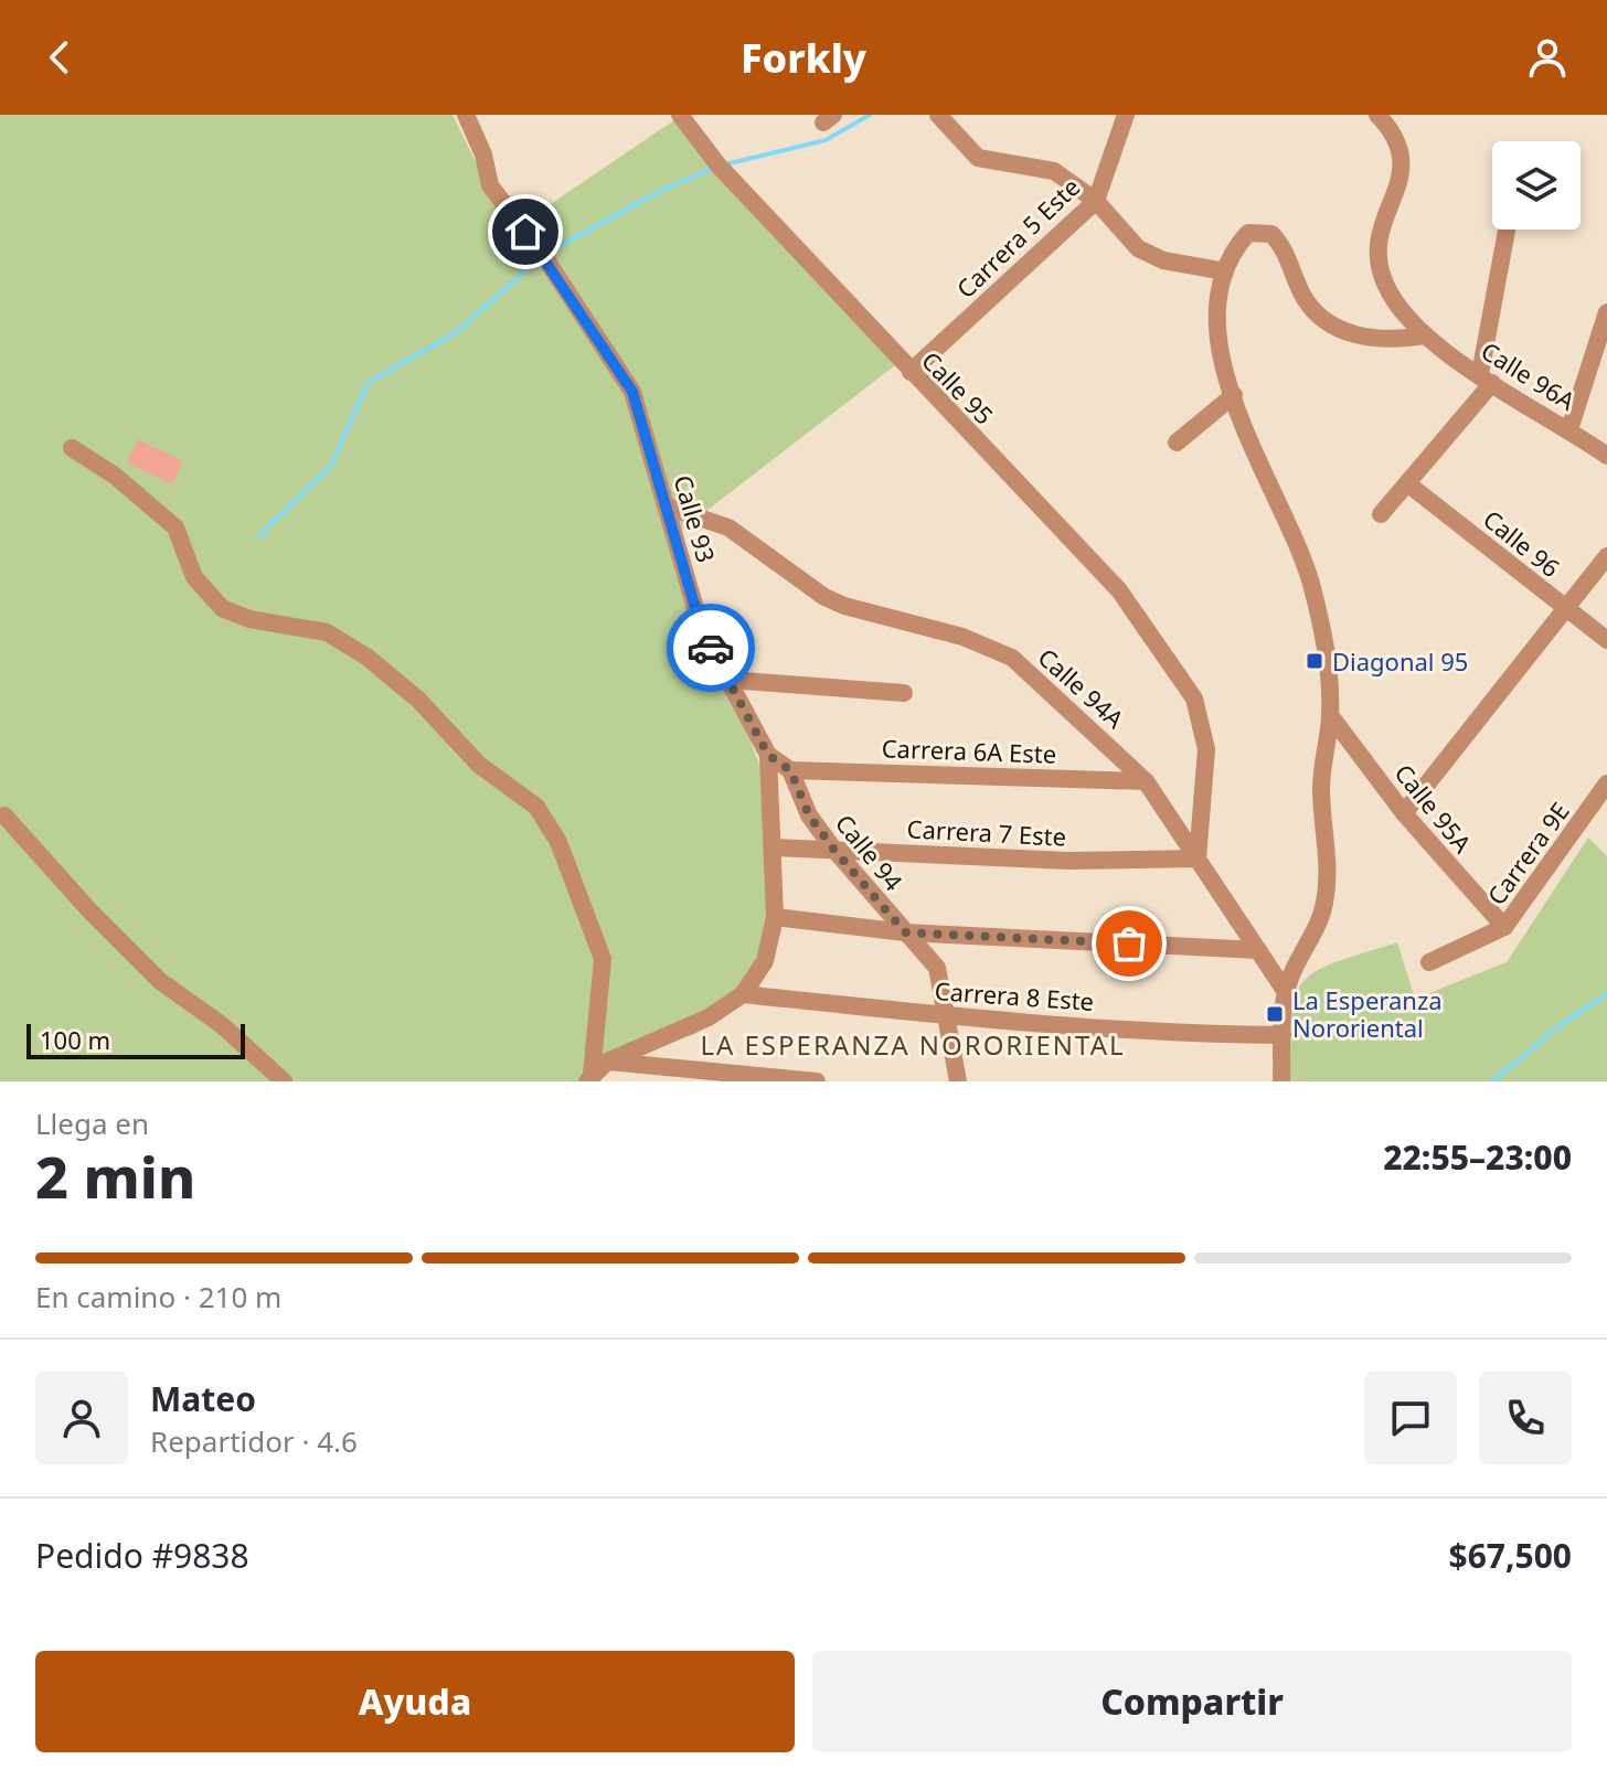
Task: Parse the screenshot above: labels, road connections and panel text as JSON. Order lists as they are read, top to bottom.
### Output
{
  "streets": {
    "street": [
      "Carrera 5 Este",
      "Calle 96A",
      "Calle 95",
      "Calle 93",
      "Calle 96",
      "Calle 94A",
      "Carrera 6A Este",
      "Calle 95A",
      "Carrera 7 Este",
      "Calle 94",
      "Carrera 9E",
      "Carrera 8 Este"
    ]
  },
  "crossings": [
    ["Carrera 5 Este", "Calle 95"],
    ["Calle 95", "Calle 94A"],
    ["Calle 95", "Carrera 7 Este"],
    ["Calle 93", "Calle 94A"],
    ["Calle 93", "Carrera 7 Este"],
    ["Calle 93", "Carrera 8 Este"],
    ["Calle 94A", "Carrera 6A Este"],
    ["Calle 94A", "Carrera 7 Este"],
    ["Carrera 6A Este", "Calle 94"],
    ["Calle 95A", "Carrera 9E"],
    ["Carrera 7 Este", "Calle 94"],
    ["Calle 94", "Carrera 8 Este"]
  ],
  "districts": ["LA ESPERANZA NORORIENTAL"],
  "places": {
    "transit": ["Diagonal 95", "La Esperanza Nororiental"]
  },
  "scale_bar": "100 m",
  "page": {
    "header": "Forkly",
    "scale": "100 m",
    "heading": ["2 min", "Llega en", "22:55–23:00"],
    "panel": [
      "Mateo",
      "Repartidor · 4.6",
      "Pedido #9838",
      "$67,500"
    ],
    "bar": "En camino · 210 m",
    "buttons": ["Ayuda", "Compartir"]
  }
}
